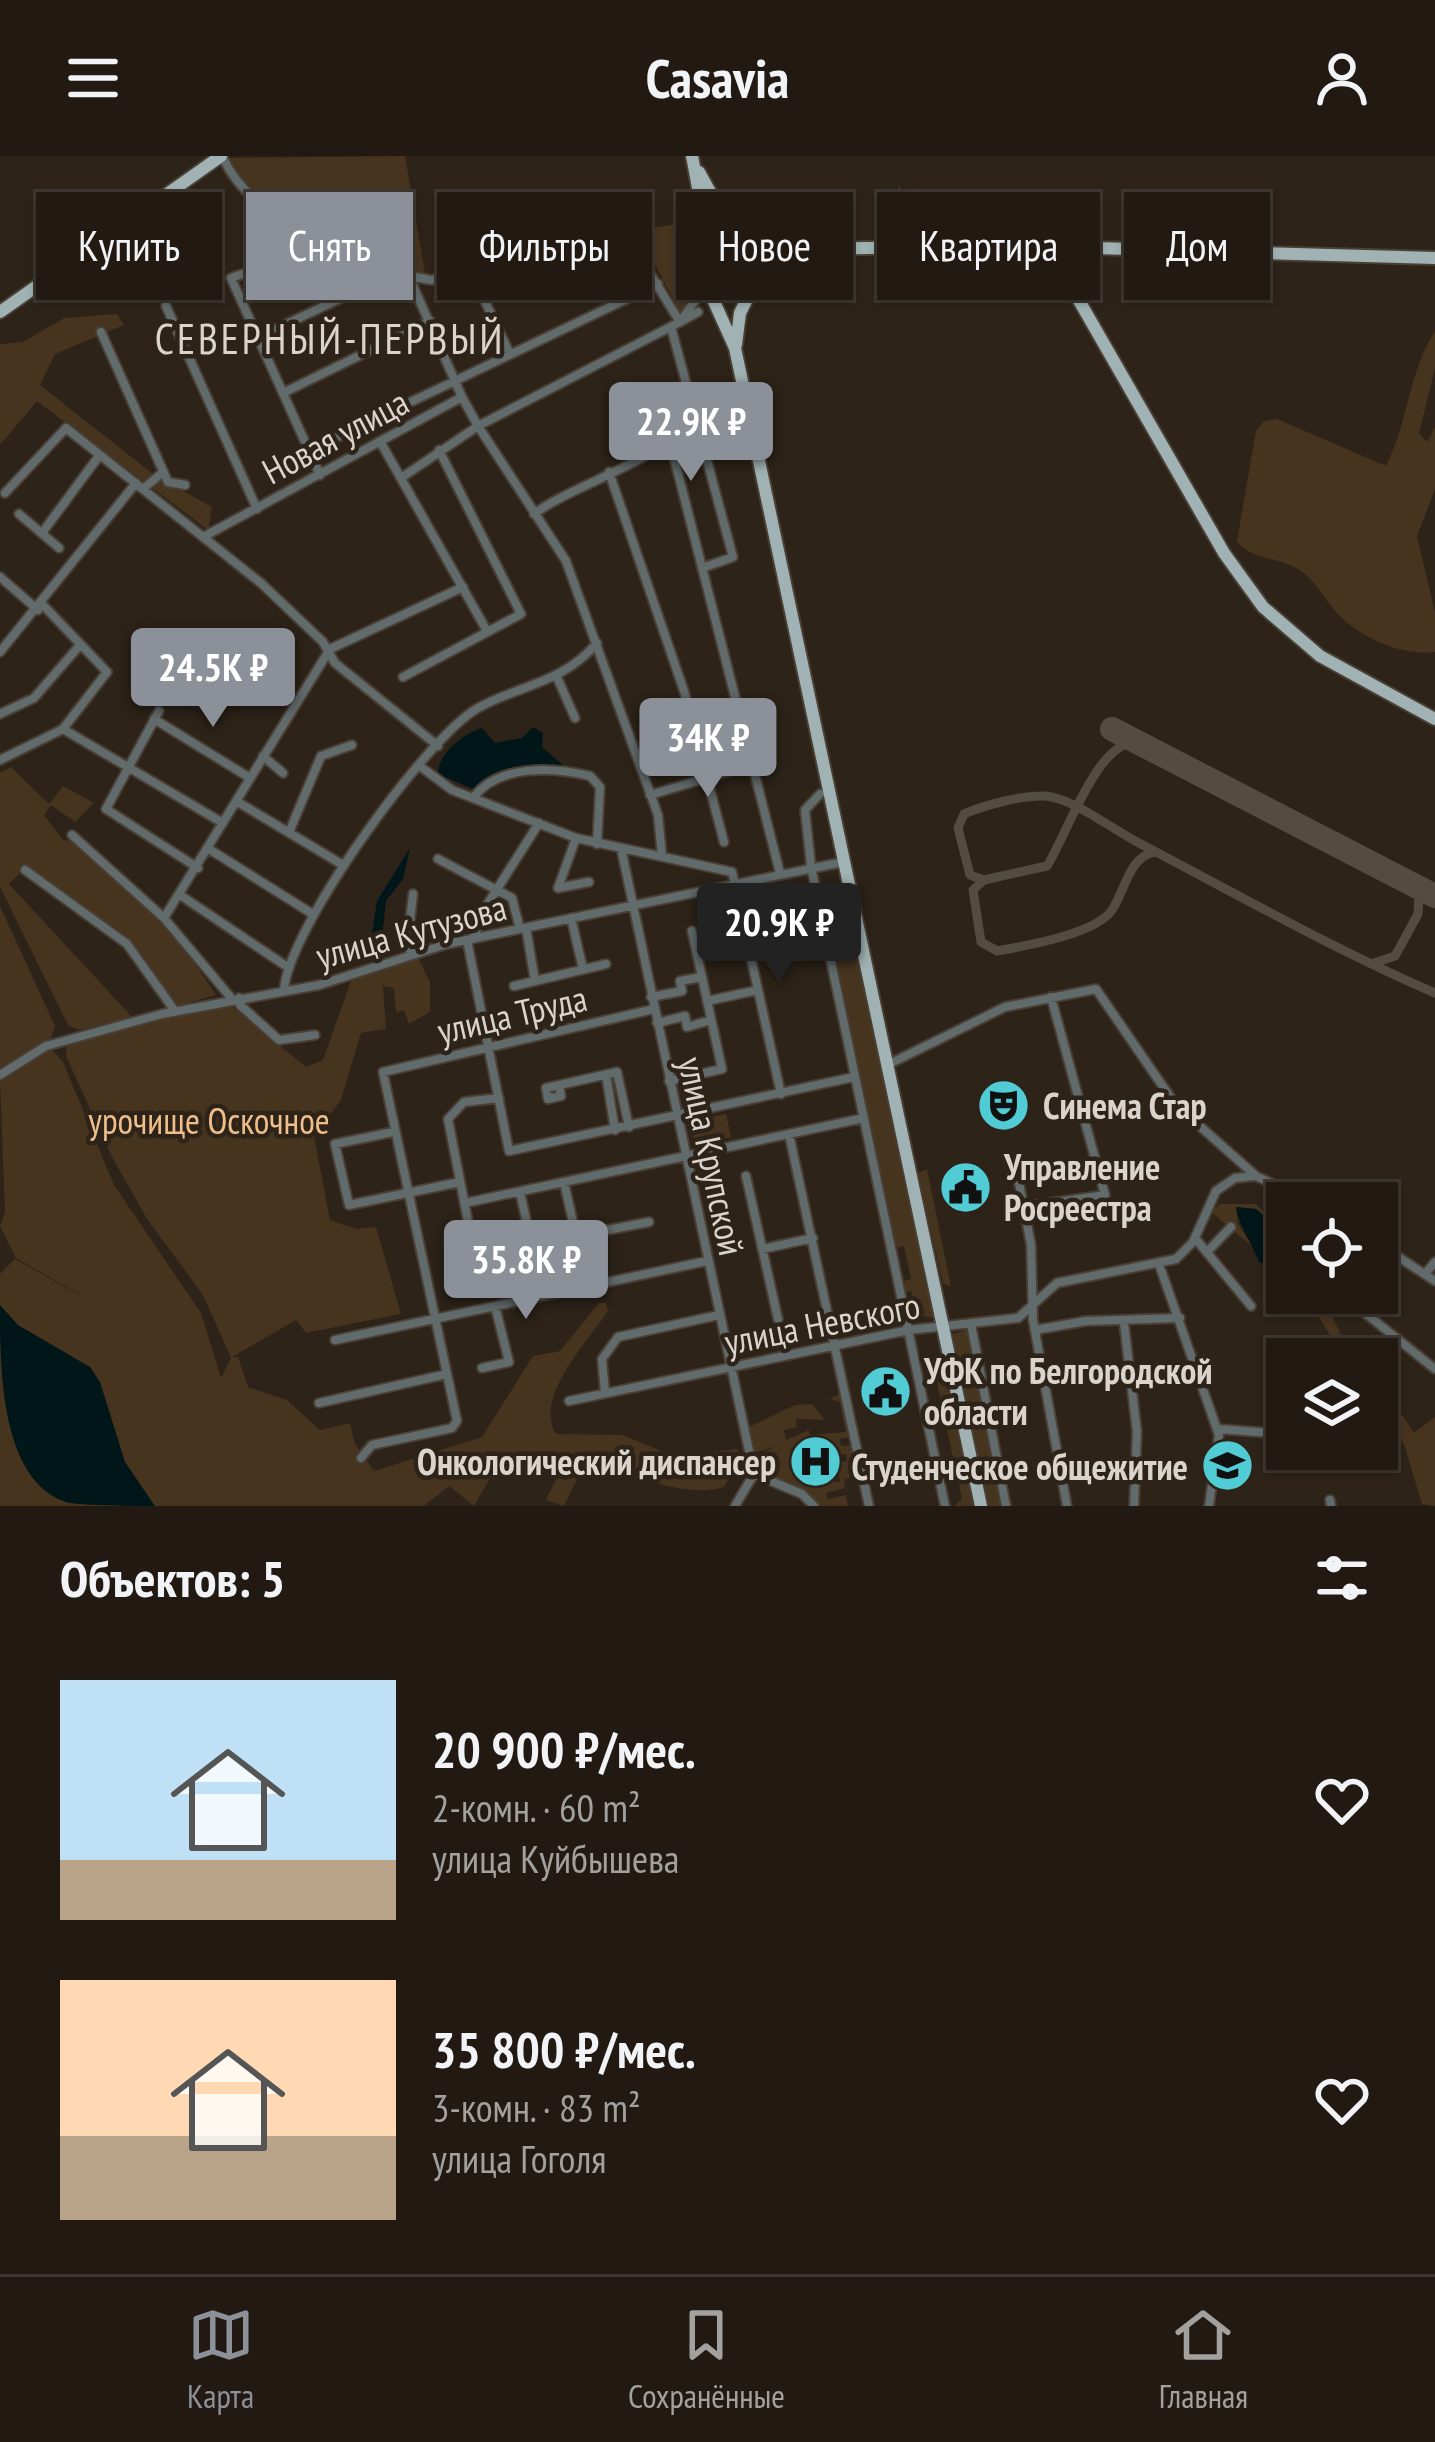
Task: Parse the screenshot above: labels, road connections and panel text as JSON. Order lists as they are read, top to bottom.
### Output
{
  "streets": {
    "street": [
      "Новая улица",
      "улица Кутузова",
      "улица Труда",
      "улица Крупской",
      "улица Невского"
    ]
  },
  "crossings": [
    ["улица Кутузова", "улица Крупской"],
    ["улица Труда", "улица Крупской"],
    ["улица Крупской", "улица Невского"]
  ],
  "districts": ["СЕВЕРНЫЙ-ПЕРВЫЙ"],
  "parks": ["урочище Оскочное"],
  "places": {
    "theatre": ["Синема Стар"],
    "public building": ["Управление Росреестра", "УФК по Белгородской области"],
    "hospital": ["Онкологический диспансер"],
    "school or university": ["Студенческое общежитие"]
  },
  "page": {
    "header": "Casavia",
    "chip": [
      "Купить",
      "Снять",
      "Фильтры",
      "Новое",
      "Квартира",
      "Дом"
    ],
    "price": [
      "22.9K ₽",
      "24.5K ₽",
      "34K ₽",
      "20.9K ₽",
      "35.8K ₽"
    ],
    "heading": "Объектов: 5",
    "list": [
      {
        "name": "20 900 ₽/мес.",
        "note": "2-комн. · 60 m² · улица Куйбышева"
      },
      {
        "name": "35 800 ₽/мес.",
        "note": "3-комн. · 83 m² · улица Гоголя"
      }
    ],
    "tabs": ["Карта", "Сохранённые", "Главная"]
  }
}
